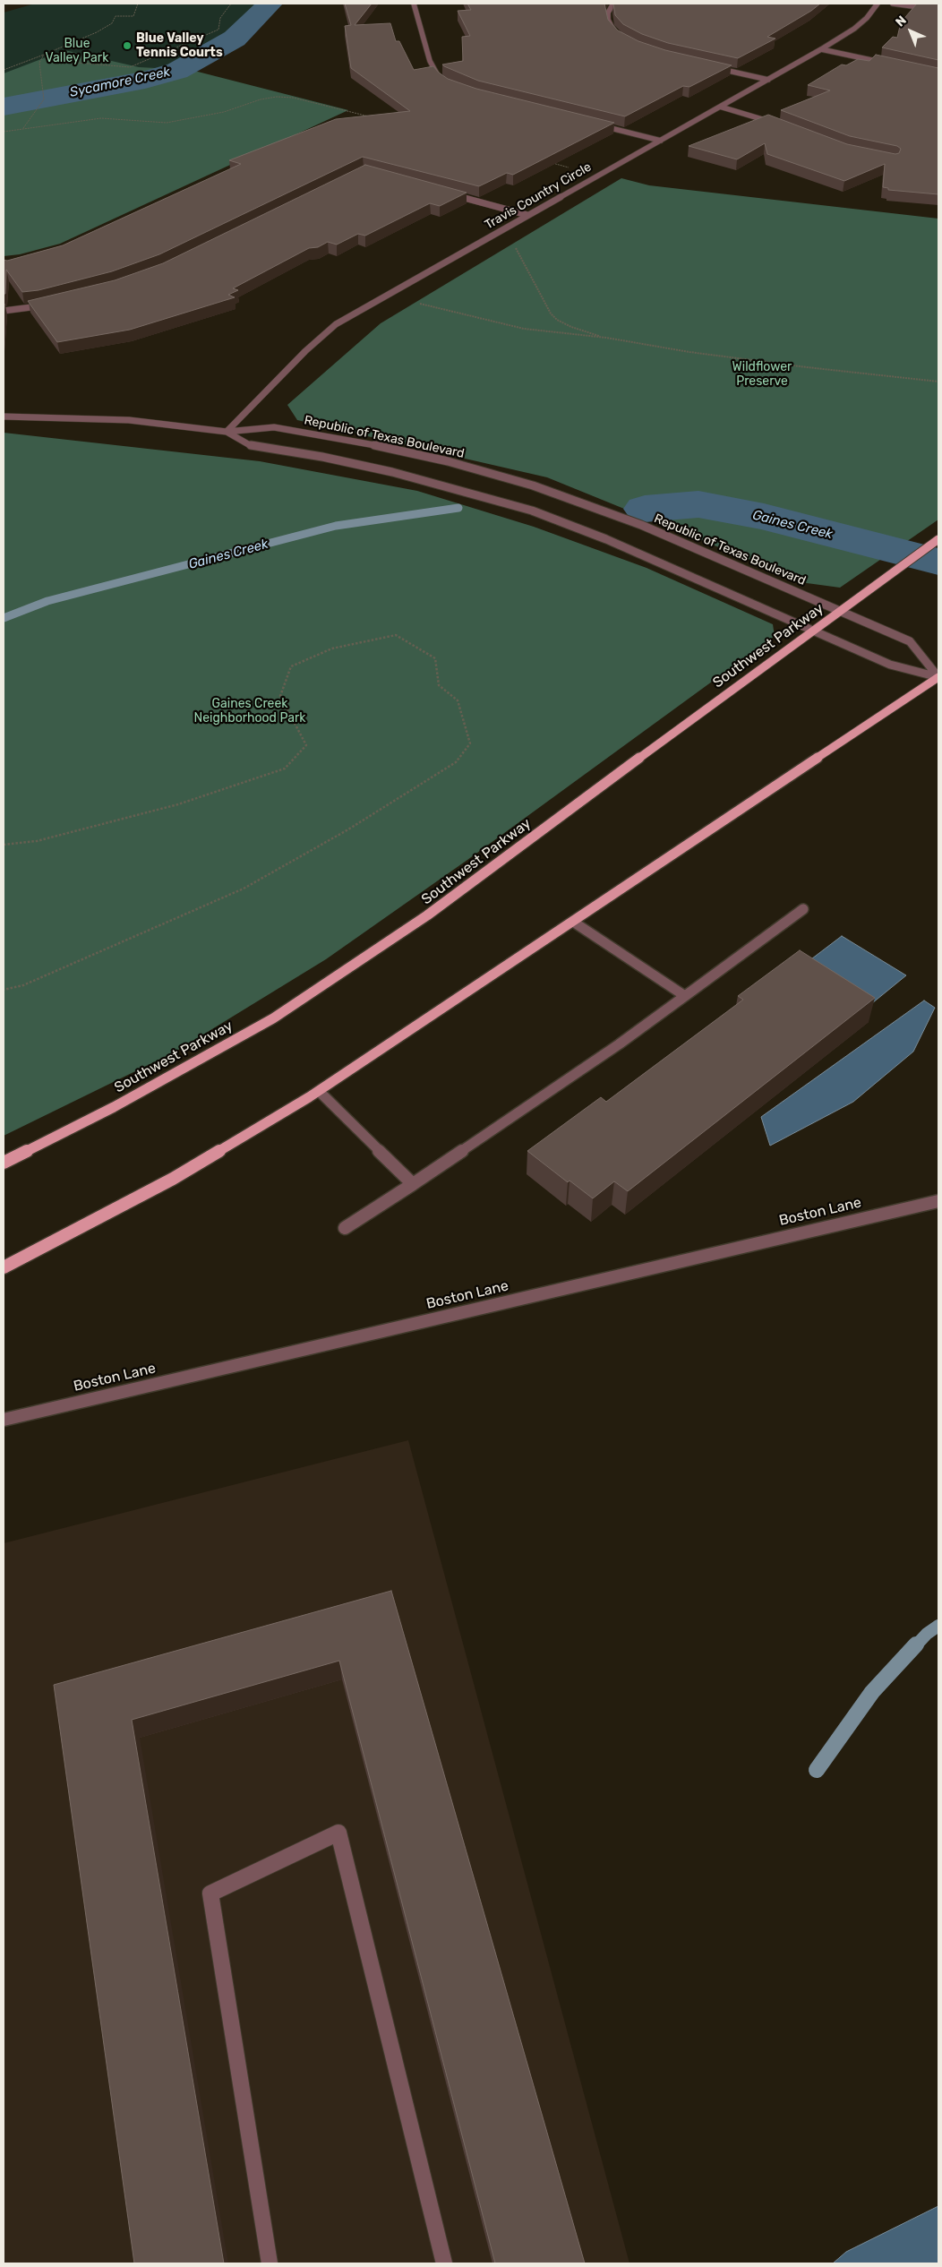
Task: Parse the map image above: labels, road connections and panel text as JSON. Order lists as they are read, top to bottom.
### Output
{
  "streets": {
    "main road": ["Southwest Parkway"],
    "street": ["Travis Country Circle", "Republic of Texas Boulevard", "Boston Lane"]
  },
  "crossings": [
    ["Travis Country Circle", "Republic of Texas Boulevard"],
    ["Republic of Texas Boulevard", "Southwest Parkway"]
  ],
  "water": ["Sycamore Creek", "Gaines Creek"],
  "parks": ["Blue Valley Park", "Wildflower Preserve", "Gaines Creek Neighborhood Park"],
  "places": ["Blue Valley Tennis Courts"],
  "north": "top left"
}
